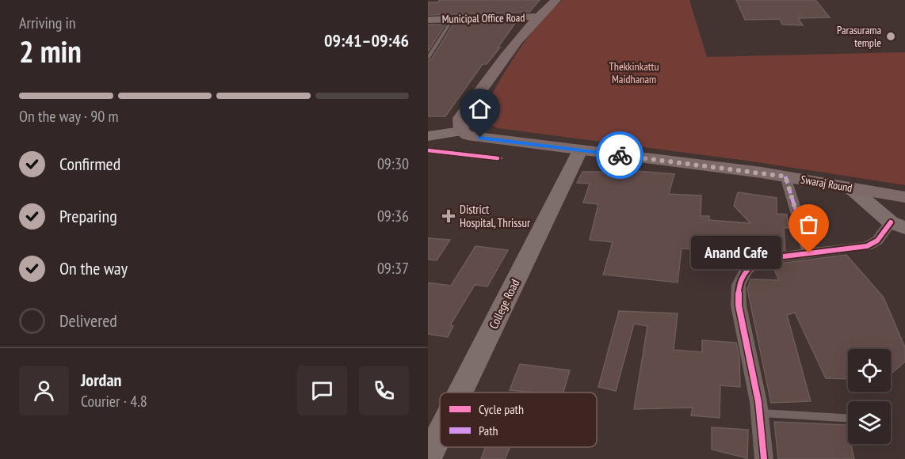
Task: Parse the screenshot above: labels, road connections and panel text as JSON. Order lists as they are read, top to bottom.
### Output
{
  "streets": {
    "main road": ["Municipal Office Road", "Swaraj Round", "College Road"]
  },
  "crossings": [
    ["Swaraj Round", "College Road"]
  ],
  "parks": ["Thekkinkattu Maidhanam"],
  "places": {
    "other": ["Parasurama temple", "Anand Cafe"],
    "health": ["District Hospital, Thrissur"]
  },
  "legend": ["Cycle path", "Path"],
  "page": {
    "heading": ["2 min", "Arriving in", "09:41–09:46"],
    "panel": ["Jordan", "Courier · 4.8"],
    "bar": "On the way · 90 m",
    "list": [
      ["Confirmed", "09:30"],
      ["Preparing", "09:36"],
      ["On the way", "09:37"],
      "Delivered"
    ],
    "bubble": "Anand Cafe"
  }
}
